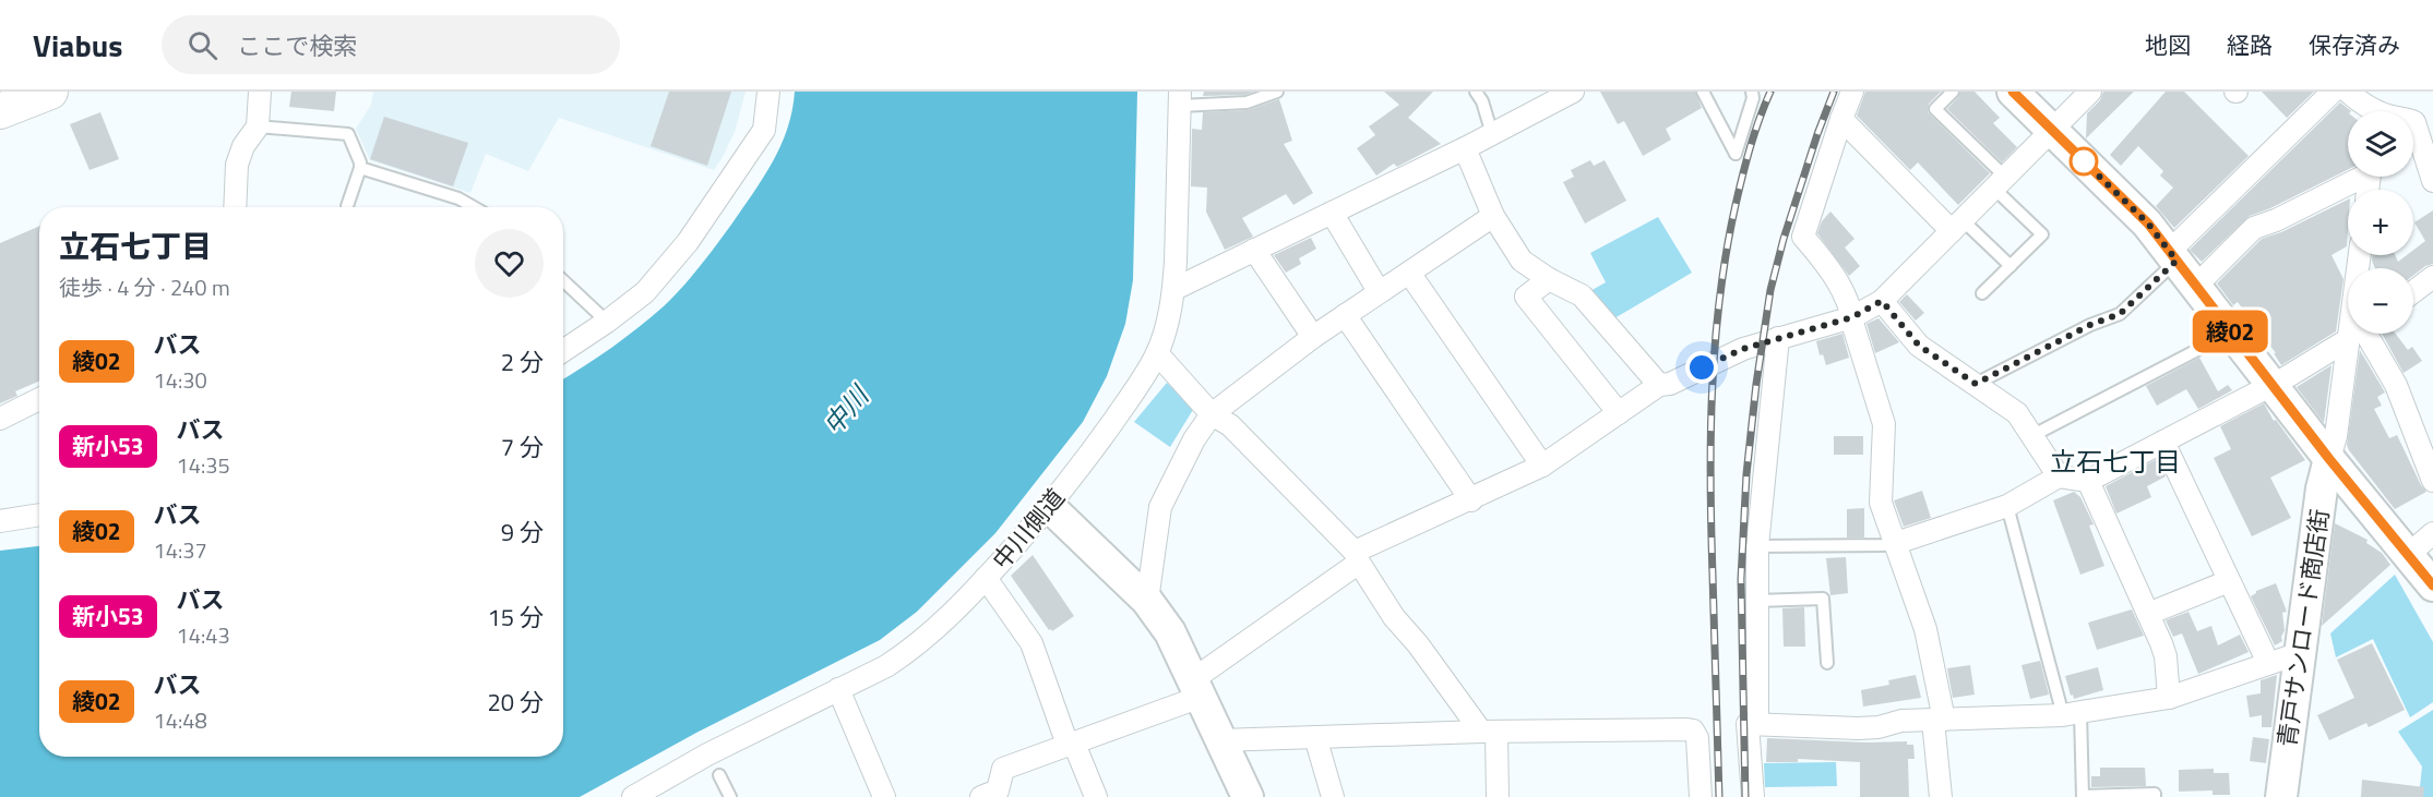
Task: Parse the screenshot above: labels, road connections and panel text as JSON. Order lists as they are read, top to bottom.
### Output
{
  "streets": {
    "street": ["中川側道", "青戸サンロード商店街"]
  },
  "districts": ["立石七丁目"],
  "water": ["中川"],
  "lines": ["bus line 綾02"],
  "page": {
    "header": "Viabus",
    "search": "ここで検索",
    "nav": ["地図", "経路", "保存済み"],
    "on_map": "綾02",
    "map_buttons": ["+", "−"],
    "heading": ["立石七丁目", "徒歩 · 4 分 · 240 m"],
    "list": [
      {
        "mark": "綾02",
        "name": "バス",
        "note": "14:30",
        "value": "2 分"
      },
      {
        "mark": "新小53",
        "name": "バス",
        "note": "14:35",
        "value": "7 分"
      },
      {
        "mark": "綾02",
        "name": "バス",
        "note": "14:37",
        "value": "9 分"
      },
      {
        "mark": "新小53",
        "name": "バス",
        "note": "14:43",
        "value": "15 分"
      },
      {
        "mark": "綾02",
        "name": "バス",
        "note": "14:48",
        "value": "20 分"
      }
    ]
  }
}
